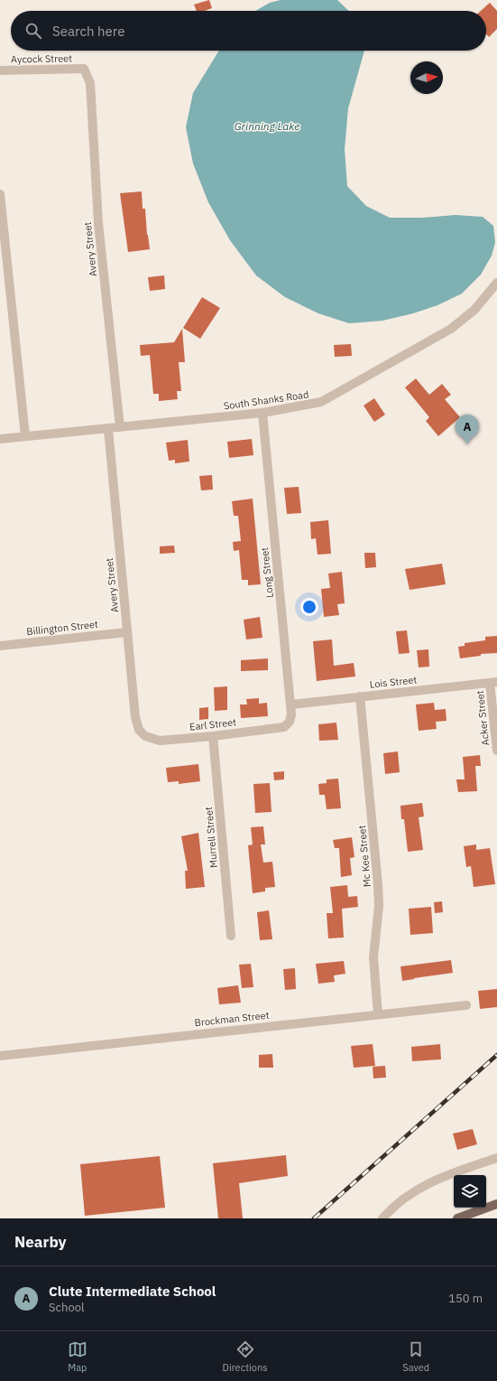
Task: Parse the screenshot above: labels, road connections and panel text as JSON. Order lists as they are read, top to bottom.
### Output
{
  "streets": {
    "street": [
      "Aycock Street",
      "Avery Street",
      "South Shanks Road",
      "Long Street",
      "Billington Street",
      "Lois Street",
      "Acker Street",
      "Earl Street",
      "Murrell Street",
      "Mc Kee Street",
      "Brockman Street"
    ]
  },
  "crossings": [
    ["Aycock Street", "Avery Street"],
    ["Avery Street", "South Shanks Road"],
    ["Avery Street", "Billington Street"],
    ["Avery Street", "Earl Street"],
    ["South Shanks Road", "Long Street"],
    ["Long Street", "Lois Street"],
    ["Long Street", "Earl Street"],
    ["Lois Street", "Acker Street"],
    ["Lois Street", "Mc Kee Street"],
    ["Earl Street", "Murrell Street"],
    ["Mc Kee Street", "Brockman Street"]
  ],
  "water": ["Grinning Lake"],
  "north": "right",
  "page": {
    "search": "Search here",
    "pins": "A",
    "heading": "Nearby",
    "list": [
      {
        "mark": "A",
        "name": "Clute Intermediate School",
        "note": "School",
        "value": "150 m"
      }
    ],
    "nav": ["Map", "Directions", "Saved"]
  }
}
